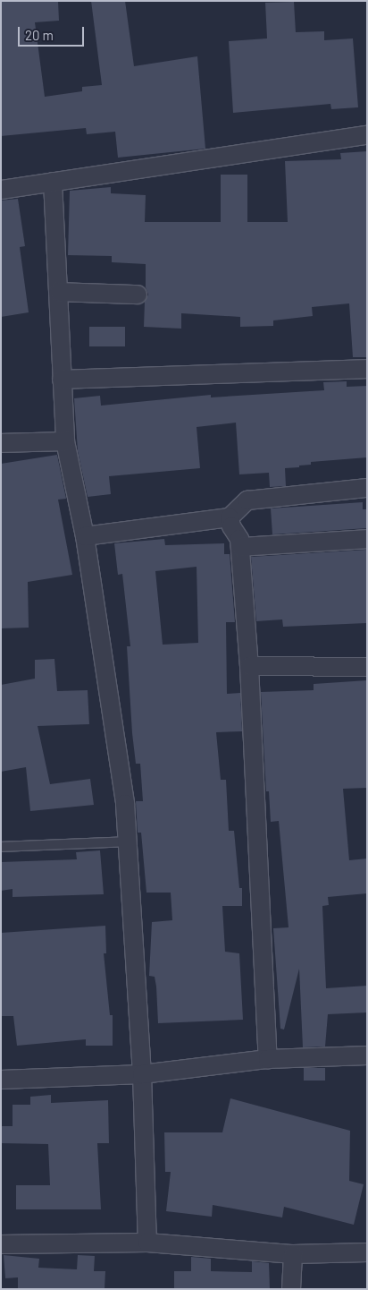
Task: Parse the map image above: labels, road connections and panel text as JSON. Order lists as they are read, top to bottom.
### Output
{
  "scale_bar": "20 m"
}
